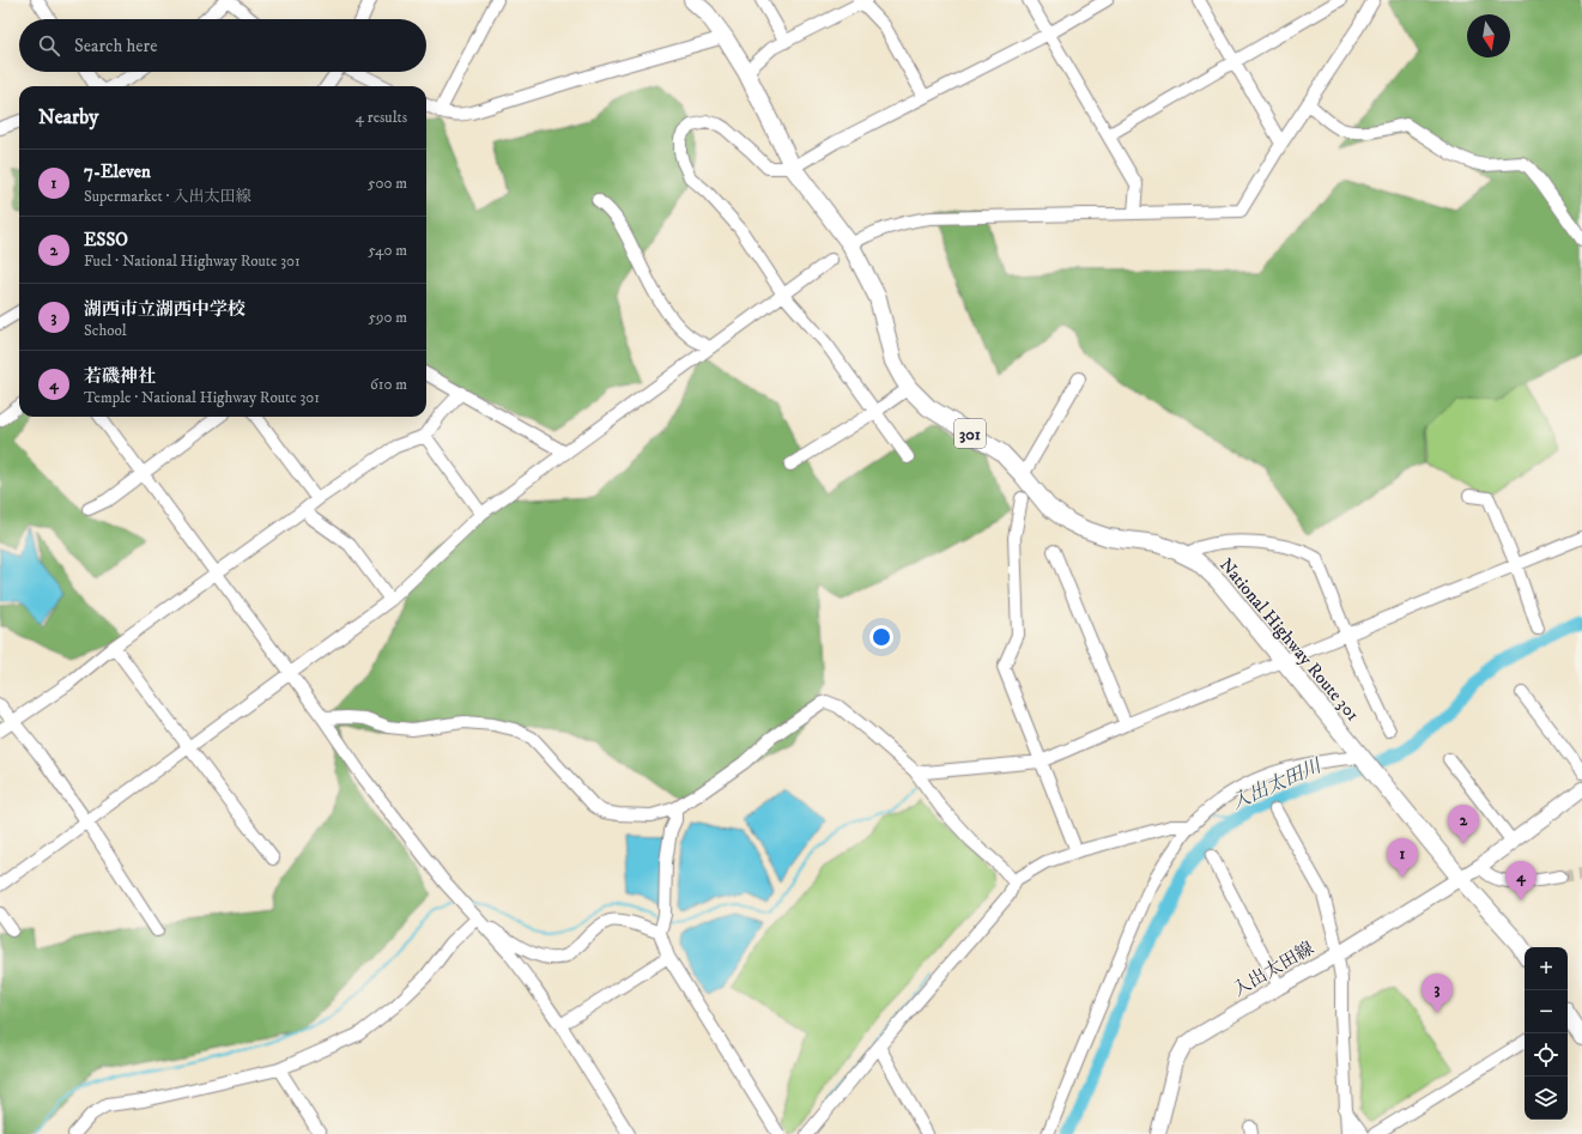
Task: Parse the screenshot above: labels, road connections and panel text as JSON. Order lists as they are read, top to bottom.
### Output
{
  "streets": {
    "highway": ["301", "National Highway Route 301"],
    "main road": ["入出太田線"]
  },
  "crossings": [
    ["National Highway Route 301", "入出太田線"]
  ],
  "water": ["入出太田川"],
  "north": "bottom",
  "page": {
    "search": "Search here",
    "heading": ["Nearby", "4 results"],
    "list": [
      {
        "mark": "1",
        "name": "7-Eleven",
        "note": "Supermarket · 入出太田線",
        "value": "500 m"
      },
      {
        "mark": "2",
        "name": "ESSO",
        "note": "Fuel · National Highway Route 301",
        "value": "540 m"
      },
      {
        "mark": "3",
        "name": "湖西市立湖西中学校",
        "note": "School",
        "value": "590 m"
      },
      {
        "mark": "4",
        "name": "若磯神社",
        "note": "Temple · National Highway Route 301",
        "value": "610 m"
      }
    ],
    "pins": [
      "2",
      "1",
      "4",
      "3"
    ],
    "map_buttons": ["+", "−"]
  }
}
